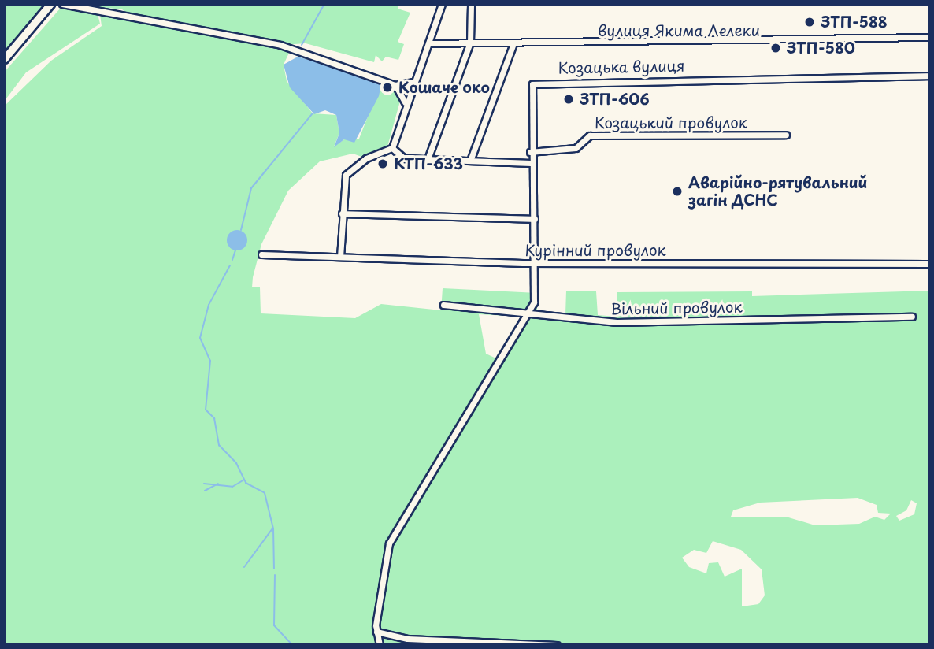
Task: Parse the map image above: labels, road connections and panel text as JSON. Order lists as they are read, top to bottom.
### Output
{
  "streets": {
    "street": [
      "вулиця Якима Лелеки",
      "Козацька вулиця",
      "Козацький провулок",
      "Курінний провулок",
      "Вільний провулок"
    ]
  },
  "crossings": [
    ["Козацька вулиця", "Козацький провулок"],
    ["Козацька вулиця", "Курінний провулок"],
    ["Козацька вулиця", "Вільний провулок"]
  ],
  "places": [
    "ЗТП-588",
    "ЗТП-580",
    "Кошаче око",
    "ЗТП-606",
    "КТП-633",
    "Аварійно-рятувальний загін ДСНС"
  ]
}
